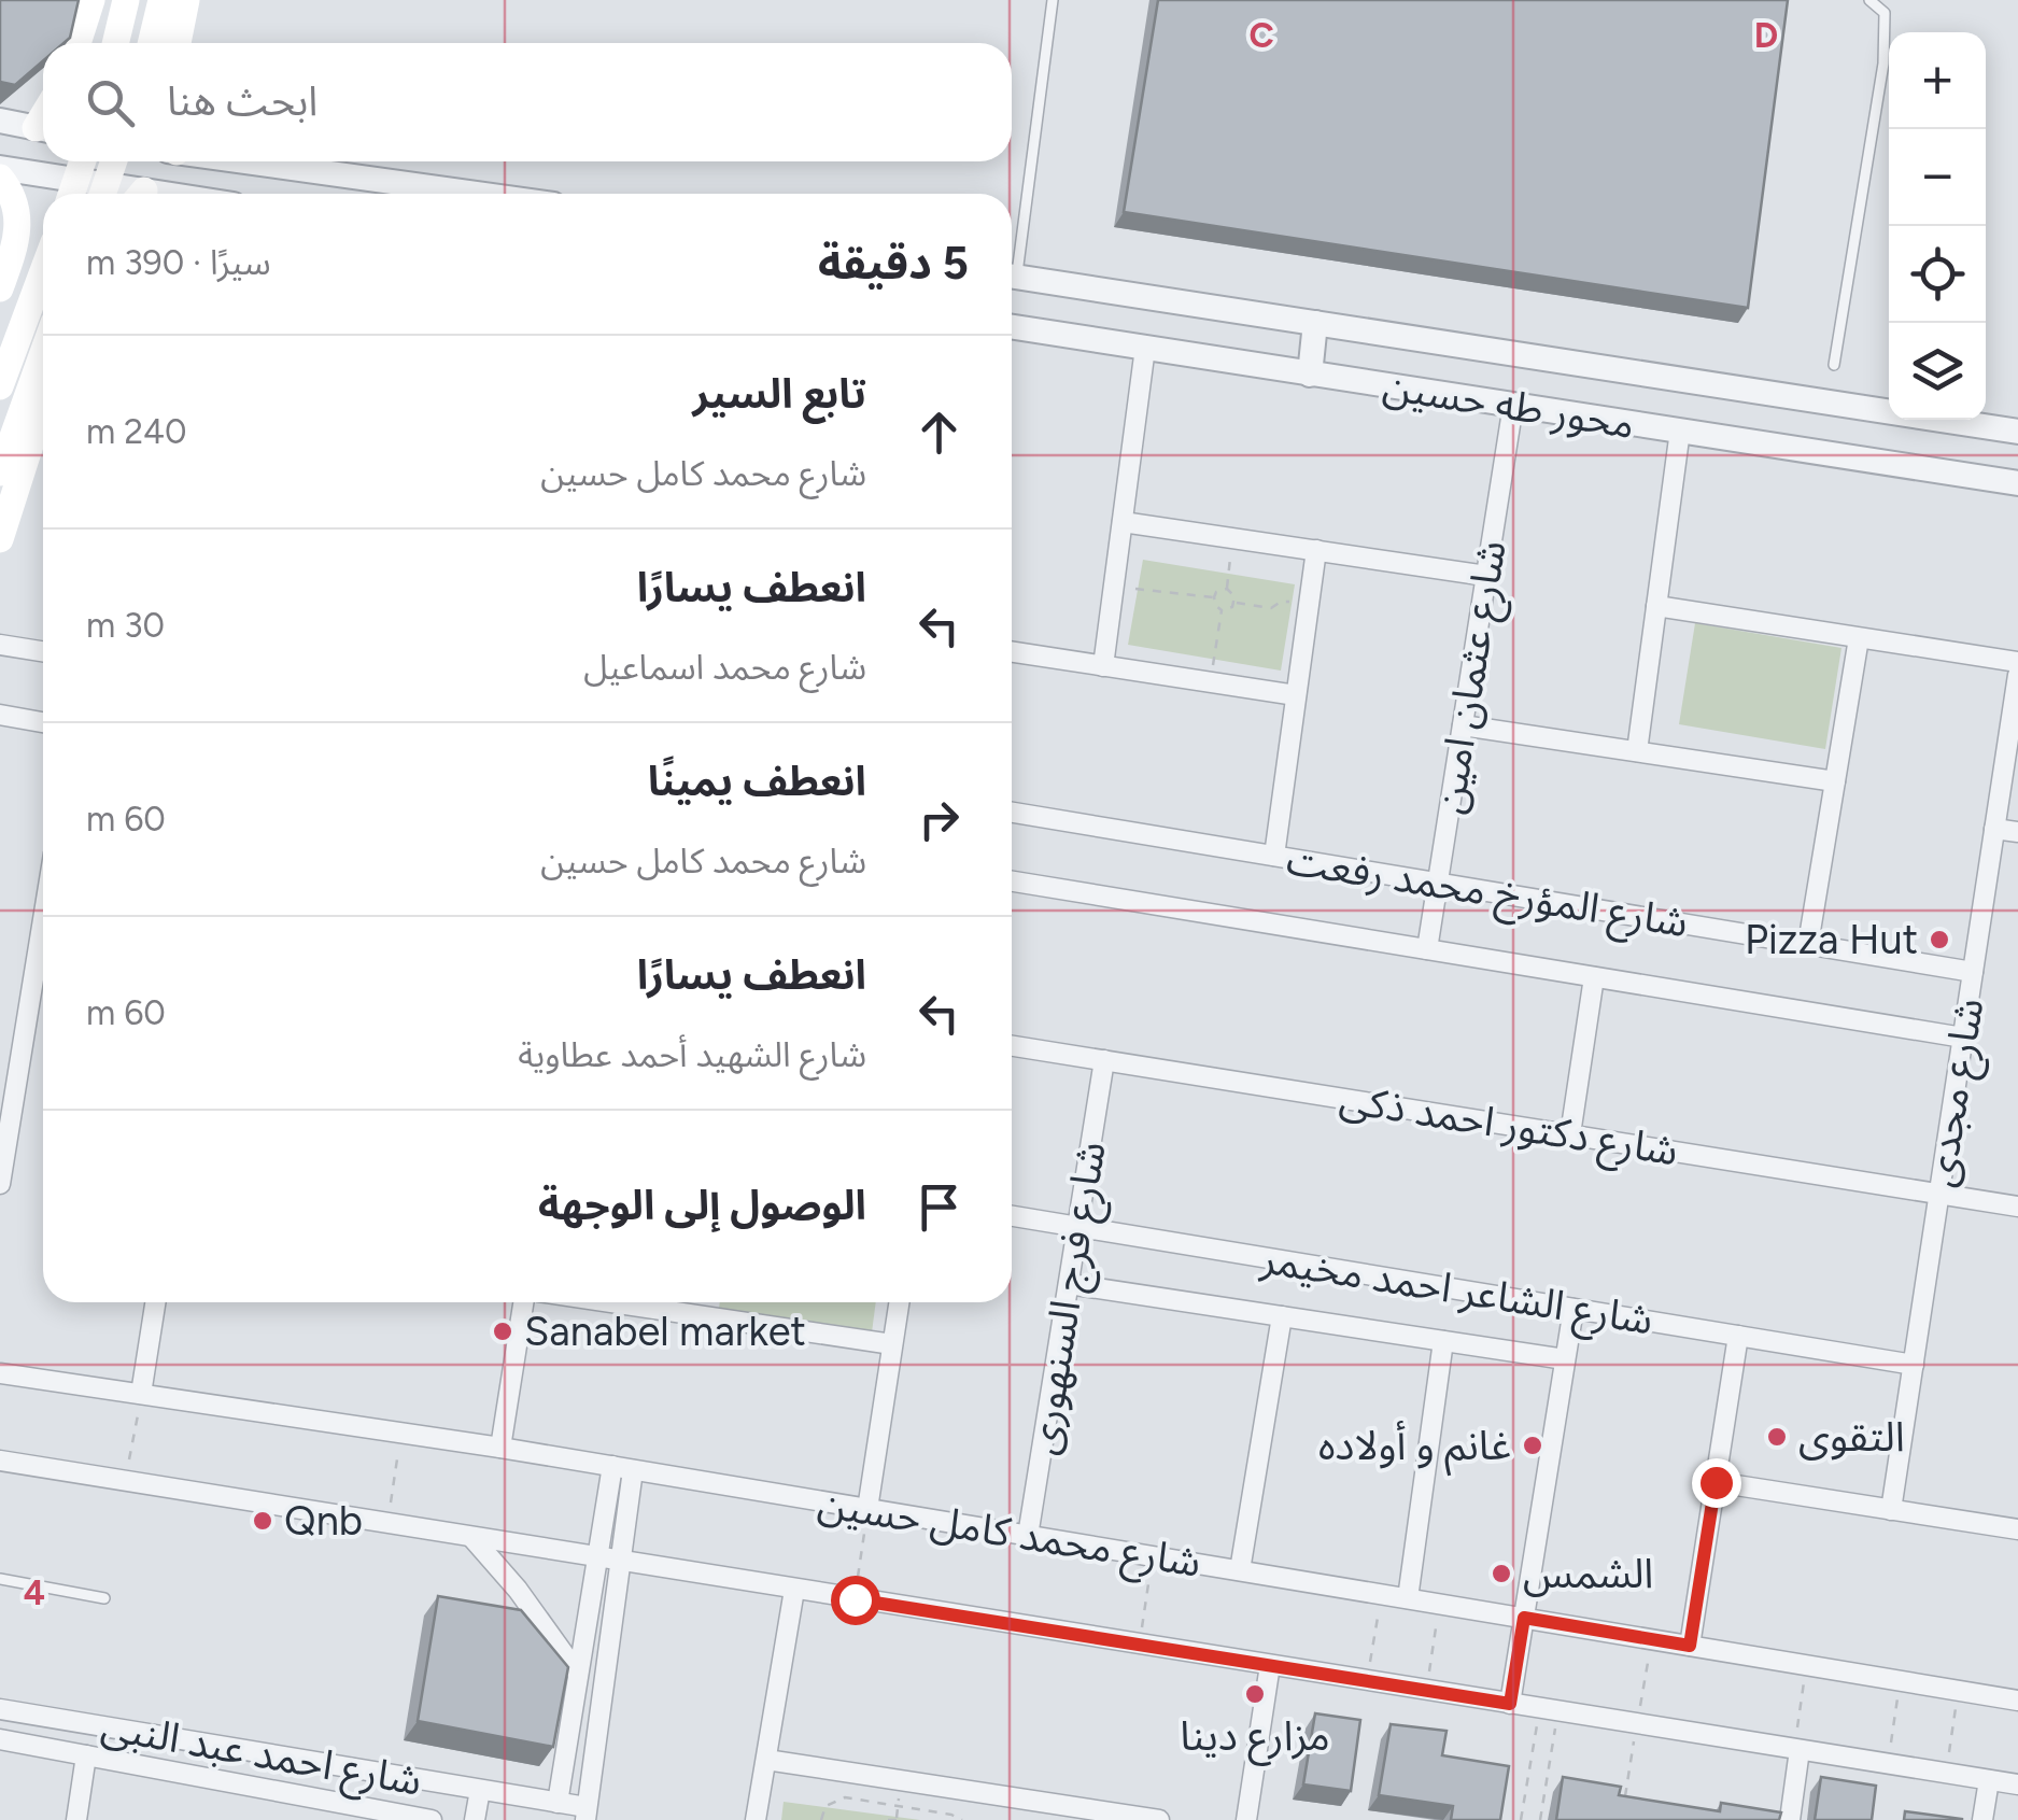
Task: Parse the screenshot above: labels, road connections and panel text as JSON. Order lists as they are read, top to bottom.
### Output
{
  "streets": {
    "street": [
      "محور طه حسين",
      "شارع عثمان امين",
      "شارع المؤرخ محمد رفعت",
      "شارع مجدى",
      "شارع دكتور احمد ذكى",
      "شارع الشاعر احمد مخيمر",
      "شارع فرج السنهورى",
      "شارع محمد كامل حسين",
      "شارع احمد عبد النبى"
    ]
  },
  "crossings": [
    ["محور طه حسين", "شارع عثمان امين"],
    ["شارع عثمان امين", "شارع المؤرخ محمد رفعت"],
    ["شارع المؤرخ محمد رفعت", "شارع مجدى"],
    ["شارع مجدى", "شارع دكتور احمد ذكى"],
    ["شارع مجدى", "شارع الشاعر احمد مخيمر"],
    ["شارع دكتور احمد ذكى", "شارع فرج السنهورى"],
    ["شارع الشاعر احمد مخيمر", "شارع فرج السنهورى"],
    ["شارع فرج السنهورى", "شارع محمد كامل حسين"]
  ],
  "places": [
    "Pizza Hut",
    "Sanabel market",
    "التقوى",
    "غانم و أولاده",
    "Qnb",
    "الشمس",
    "مزارع دينا"
  ],
  "page": {
    "map_buttons": ["+", "−"],
    "search": "ابحث هنا",
    "heading": ["5 دقيقة", "سيرًا · 390 m"],
    "list": [
      ["تابع السير", "شارع محمد كامل حسين", "240 m"],
      ["انعطف يسارًا", "شارع محمد اسماعيل", "30 m"],
      ["انعطف يمينًا", "شارع محمد كامل حسين", "60 m"],
      ["انعطف يسارًا", "شارع الشهيد أحمد عطاوية", "60 m"],
      "الوصول إلى الوجهة"
    ]
  },
  "grid": {
    "columns": ["C", "D"],
    "rows": ["4"]
  }
}
